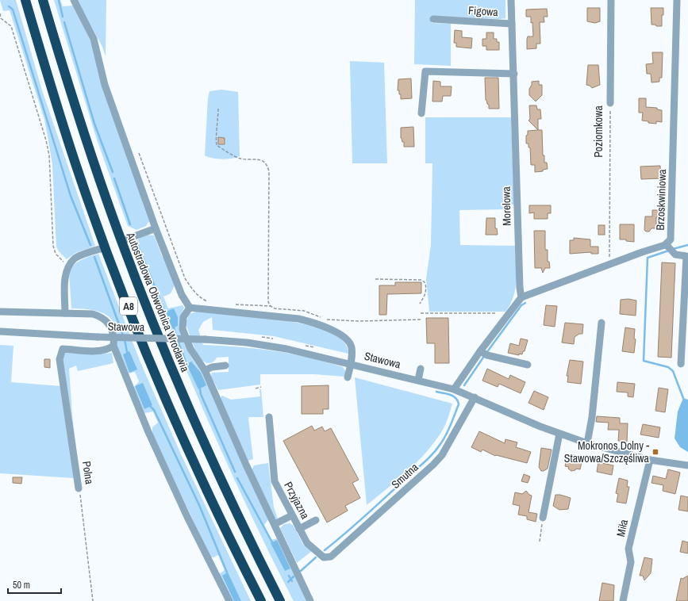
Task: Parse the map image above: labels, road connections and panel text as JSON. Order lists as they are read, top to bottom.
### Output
{
  "streets": {
    "highway": ["Autostradowa Obwodnica Wrocławia", "A8"],
    "street": [
      "Figowa",
      "Poziomkowa",
      "Brzoskwiniowa",
      "Morelowa",
      "Stawowa",
      "Polna",
      "Smutna",
      "Przyjazna",
      "Miła"
    ]
  },
  "crossings": [
    ["Figowa", "Morelowa"],
    ["Poziomkowa", "Brzoskwiniowa"],
    ["Brzoskwiniowa", "Morelowa"],
    ["Stawowa", "Smutna"],
    ["Stawowa", "Miła"],
    ["Smutna", "Przyjazna"]
  ],
  "places": {
    "transit": ["Mokronos Dolny - Stawowa/Szczęśliwa"]
  },
  "scale_bar": "50 m"
}
